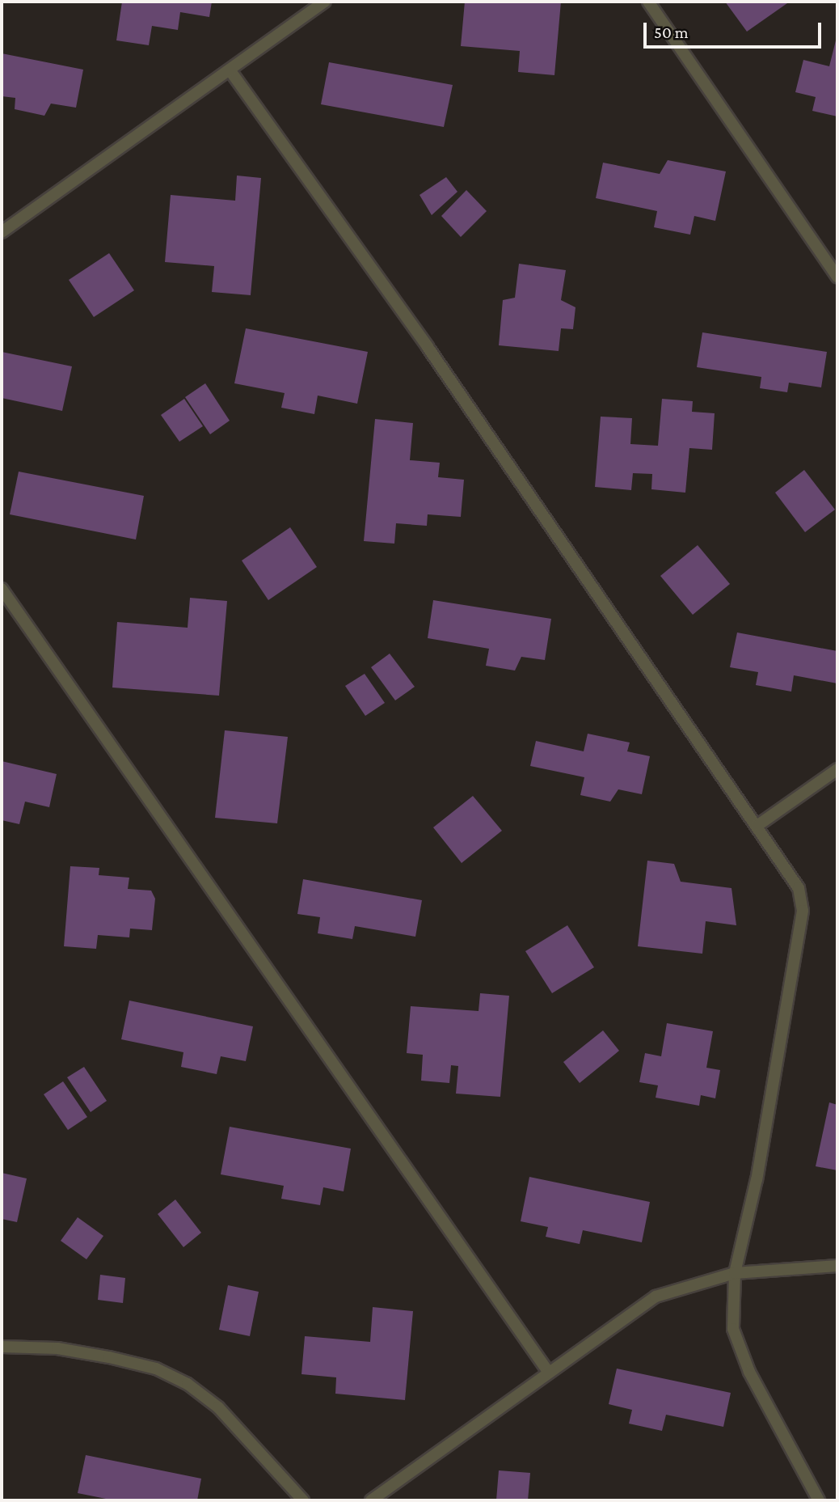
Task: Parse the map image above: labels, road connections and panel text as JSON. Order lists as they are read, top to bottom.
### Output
{
  "scale_bar": "50 m"
}
